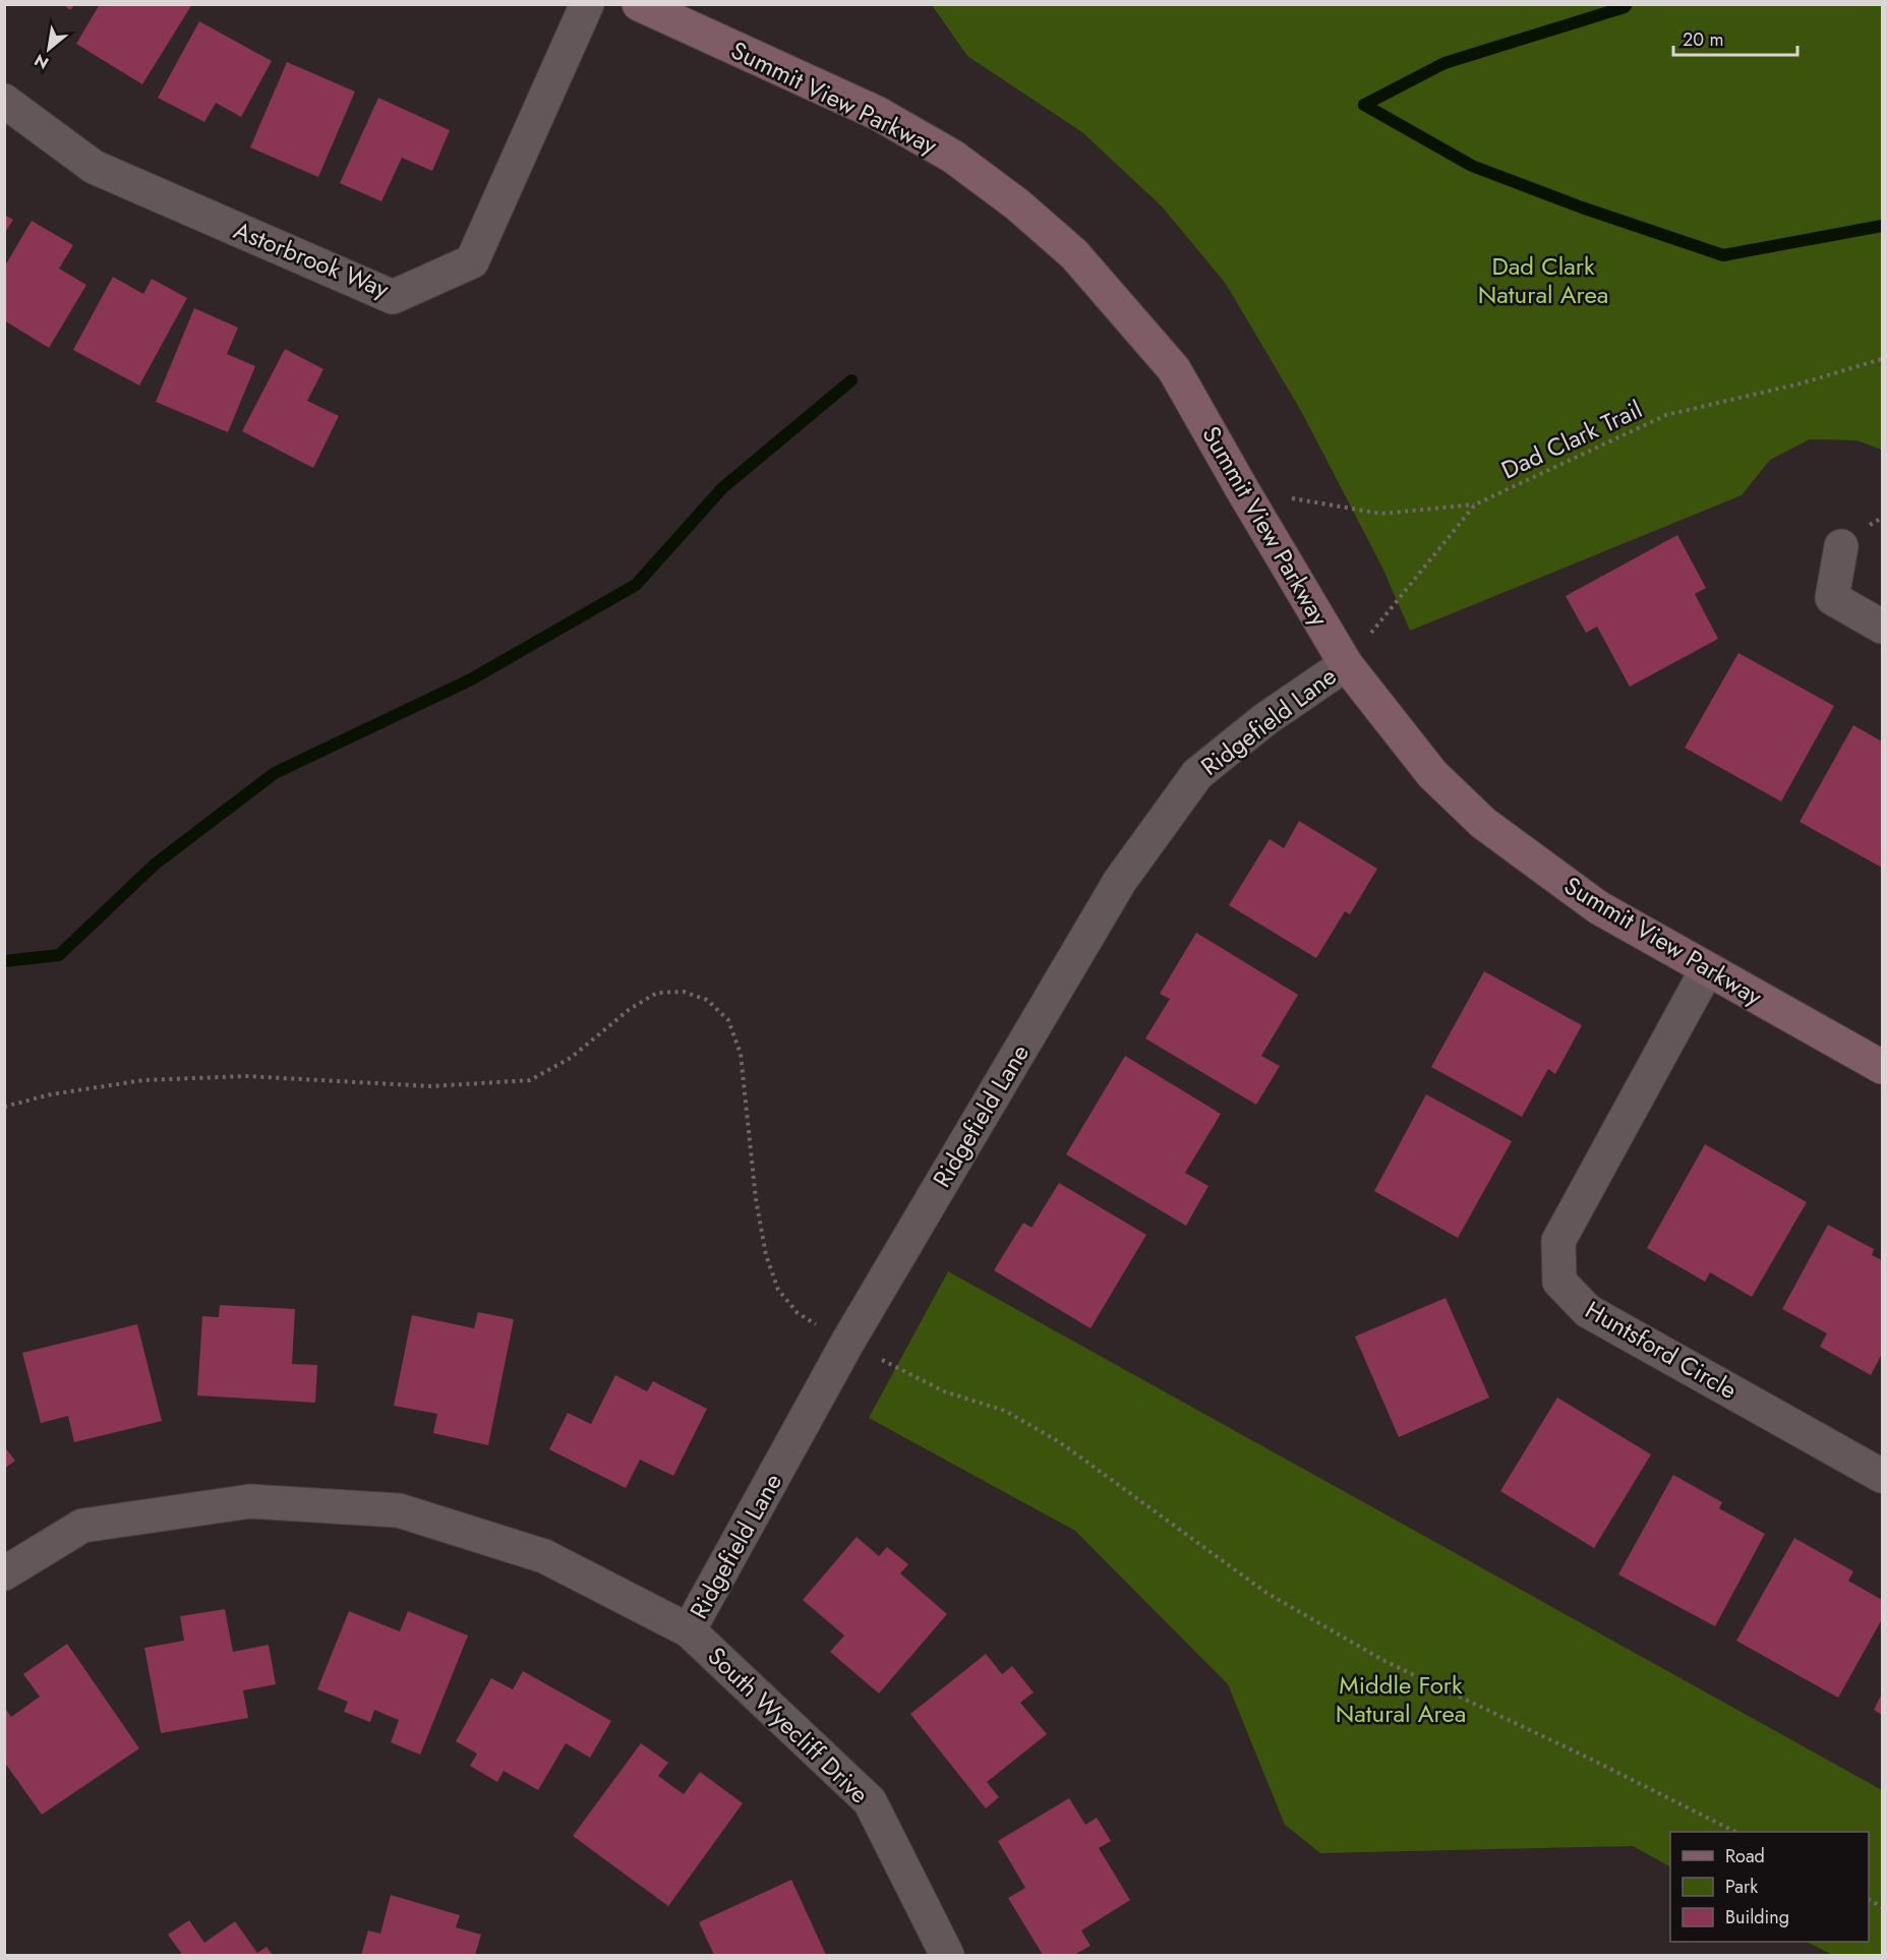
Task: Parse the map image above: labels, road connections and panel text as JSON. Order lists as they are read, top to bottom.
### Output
{
  "streets": {
    "street": [
      "Summit View Parkway",
      "Astorbrook Way",
      "Ridgefield Lane",
      "Huntsford Circle",
      "South Wyecliff Drive"
    ],
    "path": ["Dad Clark Trail"]
  },
  "crossings": [
    ["Summit View Parkway", "Dad Clark Trail"],
    ["Summit View Parkway", "Ridgefield Lane"],
    ["Summit View Parkway", "Huntsford Circle"],
    ["Dad Clark Trail", "Ridgefield Lane"],
    ["Ridgefield Lane", "South Wyecliff Drive"]
  ],
  "parks": ["Dad Clark Natural Area", "Middle Fork Natural Area"],
  "legend": ["Road", "Park", "Building"],
  "scale_bar": "20 m",
  "north": "bottom left"
}
